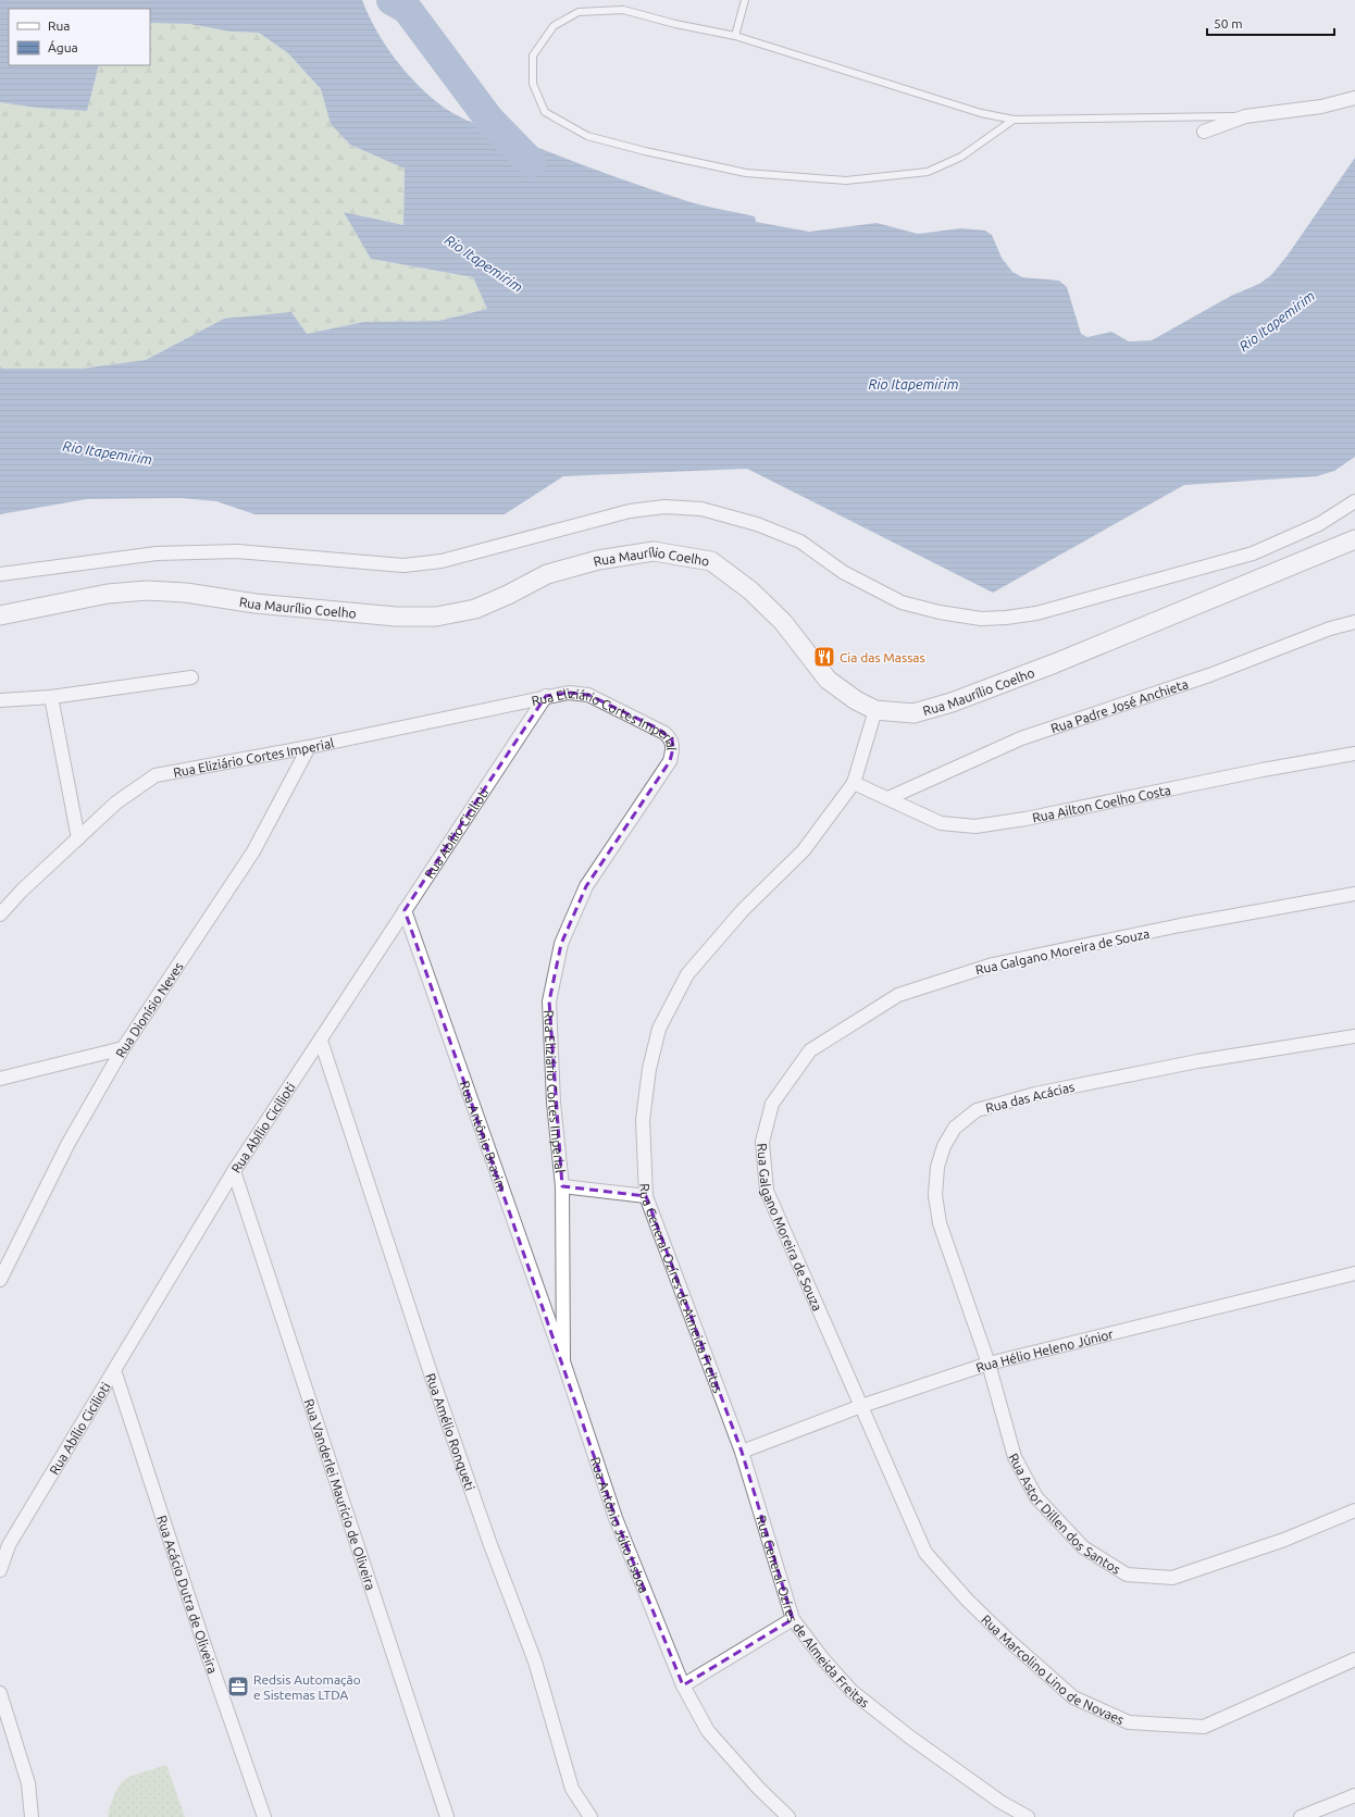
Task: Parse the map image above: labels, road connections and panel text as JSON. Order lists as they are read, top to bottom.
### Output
{
  "streets": {
    "main road": ["Rua Maurílio Coelho"],
    "street": [
      "Rua Padre José Anchieta",
      "Rua Eliziário Cortes Imperial",
      "Rua Ailton Coelho Costa",
      "Rua Abílio Cicilioti",
      "Rua Galgano Moreira de Souza",
      "Rua Dionísio Neves",
      "Rua das Acácias",
      "Rua Antônio Bravim",
      "Rua General Ozíres de Almeida Freitas",
      "Rua Hélio Heleno Júnior",
      "Rua Amélio Ronqueti",
      "Rua Vanderlei Maurício de Oliveira",
      "Rua Astor Dillen dos Santos",
      "Rua Antônio Júlio Lisboa",
      "Rua Acácio Dutra de Oliveira",
      "Rua Marcolino Lino de Novaes"
    ]
  },
  "crossings": [
    ["Rua Maurílio Coelho", "Rua General Ozíres de Almeida Freitas"],
    ["Rua Padre José Anchieta", "Rua Ailton Coelho Costa"],
    ["Rua Eliziário Cortes Imperial", "Rua Abílio Cicilioti"],
    ["Rua Eliziário Cortes Imperial", "Rua Dionísio Neves"],
    ["Rua Eliziário Cortes Imperial", "Rua Antônio Bravim"],
    ["Rua Eliziário Cortes Imperial", "Rua Antônio Júlio Lisboa"],
    ["Rua Ailton Coelho Costa", "Rua General Ozíres de Almeida Freitas"],
    ["Rua Abílio Cicilioti", "Rua Antônio Bravim"],
    ["Rua Abílio Cicilioti", "Rua Amélio Ronqueti"],
    ["Rua Abílio Cicilioti", "Rua Vanderlei Maurício de Oliveira"],
    ["Rua Abílio Cicilioti", "Rua Acácio Dutra de Oliveira"],
    ["Rua Galgano Moreira de Souza", "Rua Hélio Heleno Júnior"],
    ["Rua Galgano Moreira de Souza", "Rua Marcolino Lino de Novaes"],
    ["Rua das Acácias", "Rua Hélio Heleno Júnior"],
    ["Rua das Acácias", "Rua Astor Dillen dos Santos"],
    ["Rua Antônio Bravim", "Rua Antônio Júlio Lisboa"],
    ["Rua General Ozíres de Almeida Freitas", "Rua Hélio Heleno Júnior"],
    ["Rua Hélio Heleno Júnior", "Rua Astor Dillen dos Santos"],
    ["Rua Hélio Heleno Júnior", "Rua Marcolino Lino de Novaes"]
  ],
  "water": ["Rio Itapemirim"],
  "places": {
    "restaurant": ["Cia das Massas"],
    "office": ["Redsis Automação e Sistemas LTDA"]
  },
  "legend": ["Rua", "Água"],
  "scale_bar": "50 m"
}
